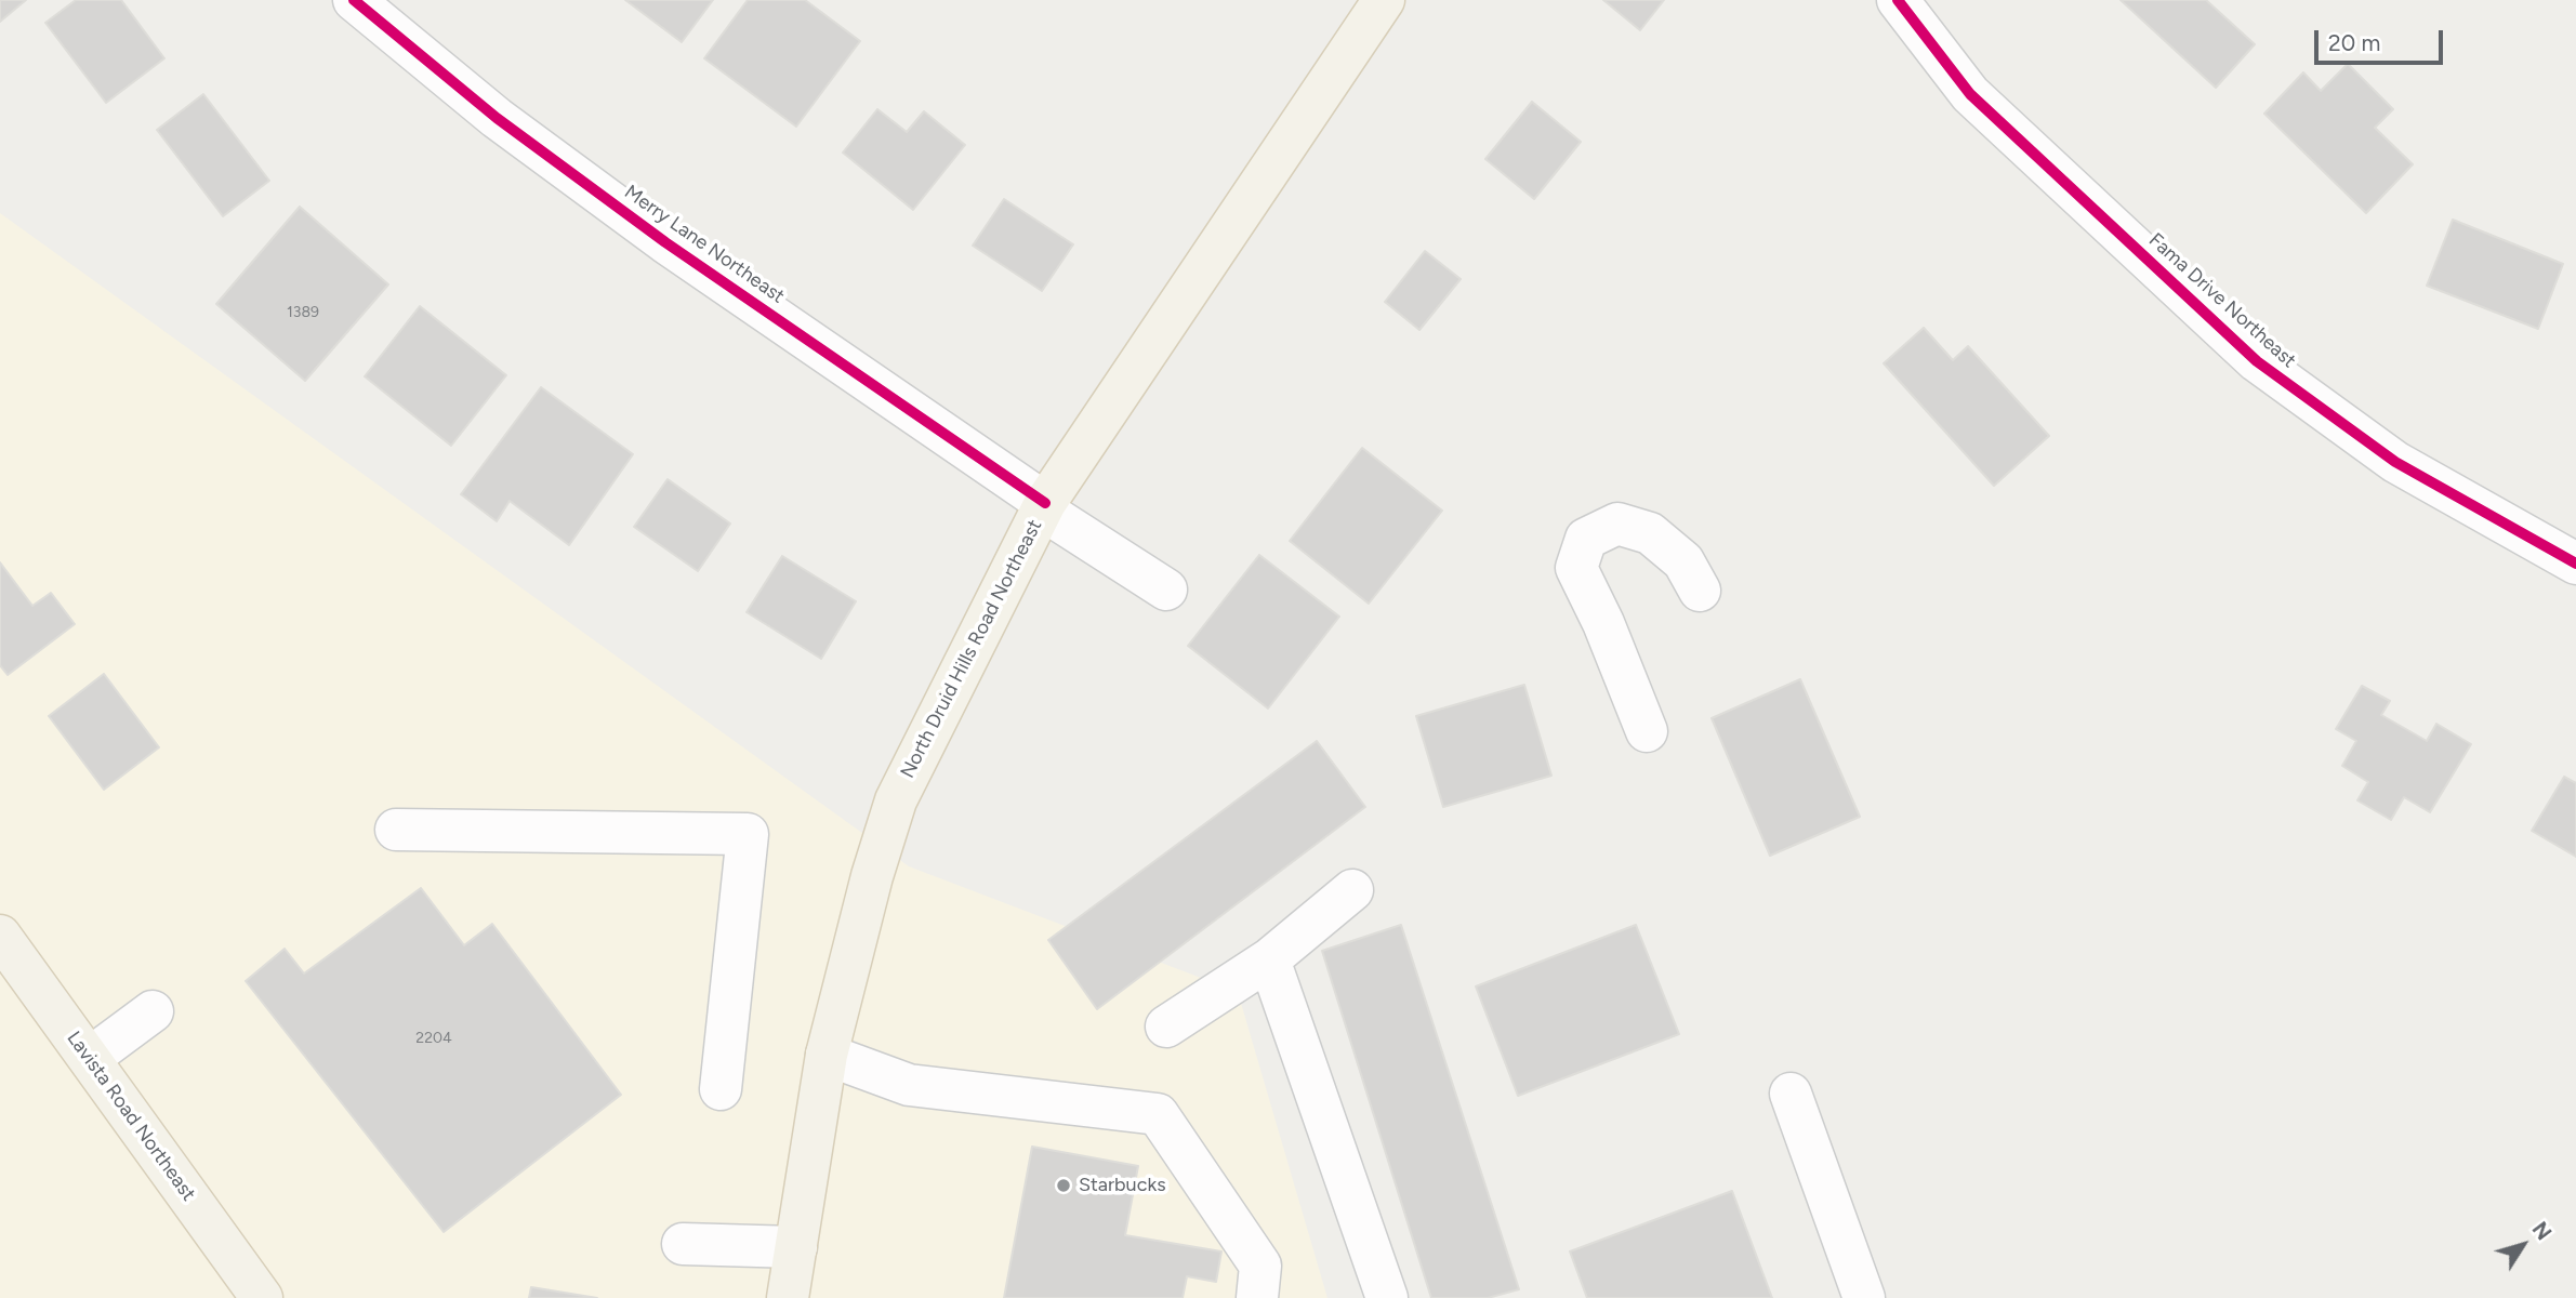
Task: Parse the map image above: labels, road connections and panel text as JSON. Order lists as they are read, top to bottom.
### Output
{
  "streets": {
    "main road": ["North Druid Hills Road Northeast", "Lavista Road Northeast"],
    "street": ["Merry Lane Northeast", "Fama Drive Northeast"]
  },
  "crossings": [
    ["Merry Lane Northeast", "North Druid Hills Road Northeast"]
  ],
  "places": ["Starbucks"],
  "house_numbers": ["1389", "2204"],
  "scale_bar": "20 m",
  "north": "top right"
}
